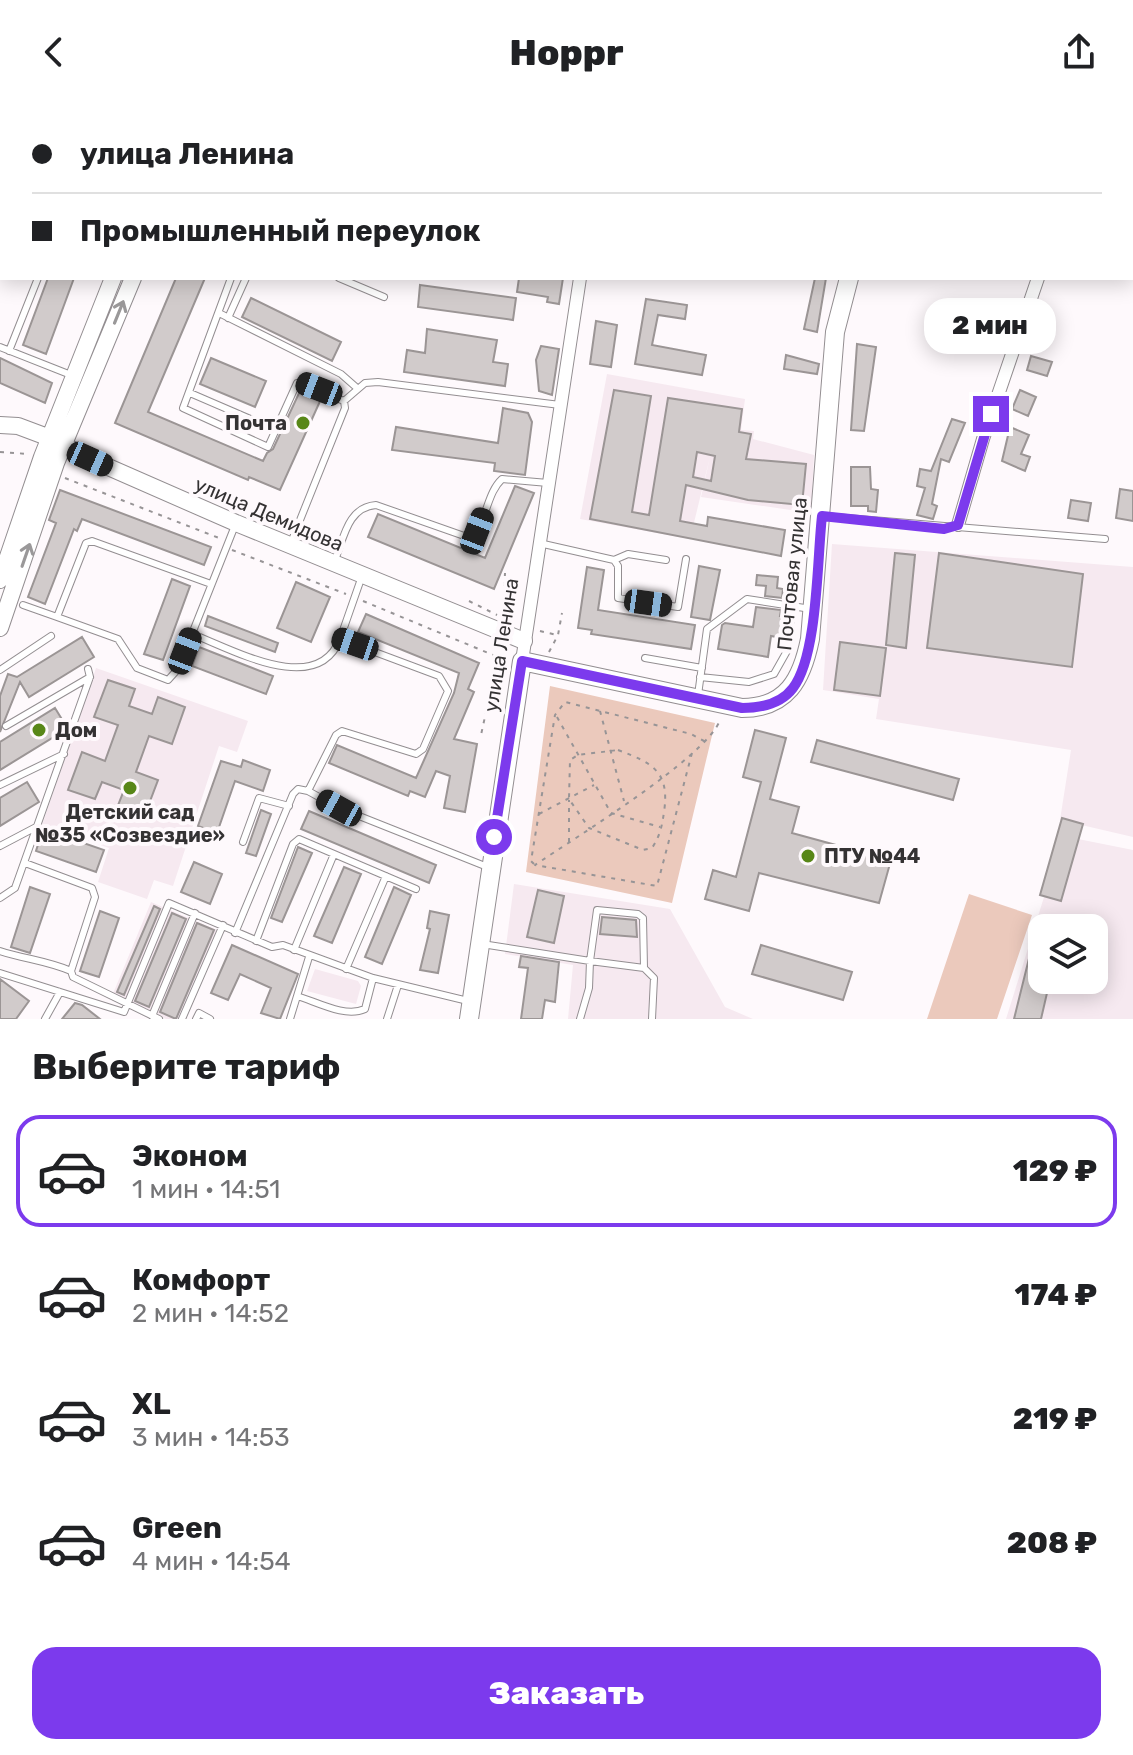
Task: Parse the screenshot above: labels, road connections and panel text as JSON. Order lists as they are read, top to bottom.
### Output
{
  "streets": {
    "main road": ["Почтовая улица", "улица Ленина"],
    "street": ["улица Демидова"]
  },
  "crossings": [
    ["улица Демидова", "улица Ленина"],
    ["Почтовая улица", "улица Ленина"]
  ],
  "places": [
    "Почта",
    "Дом",
    "Детский сад №35 «Созвездие»",
    "ПТУ №44"
  ],
  "page": {
    "header": "Hoppr",
    "banner": ["улица Ленина", "Промышленный переулок"],
    "bubble": "2 мин",
    "heading": "Выберите тариф",
    "list": [
      {
        "name": "Эконом",
        "note": "1 мин · 14:51",
        "value": "129 ₽"
      },
      {
        "name": "Комфорт",
        "note": "2 мин · 14:52",
        "value": "174 ₽"
      },
      {
        "name": "XL",
        "note": "3 мин · 14:53",
        "value": "219 ₽"
      },
      {
        "name": "Green",
        "note": "4 мин · 14:54",
        "value": "208 ₽"
      }
    ],
    "buttons": "Заказать"
  }
}
